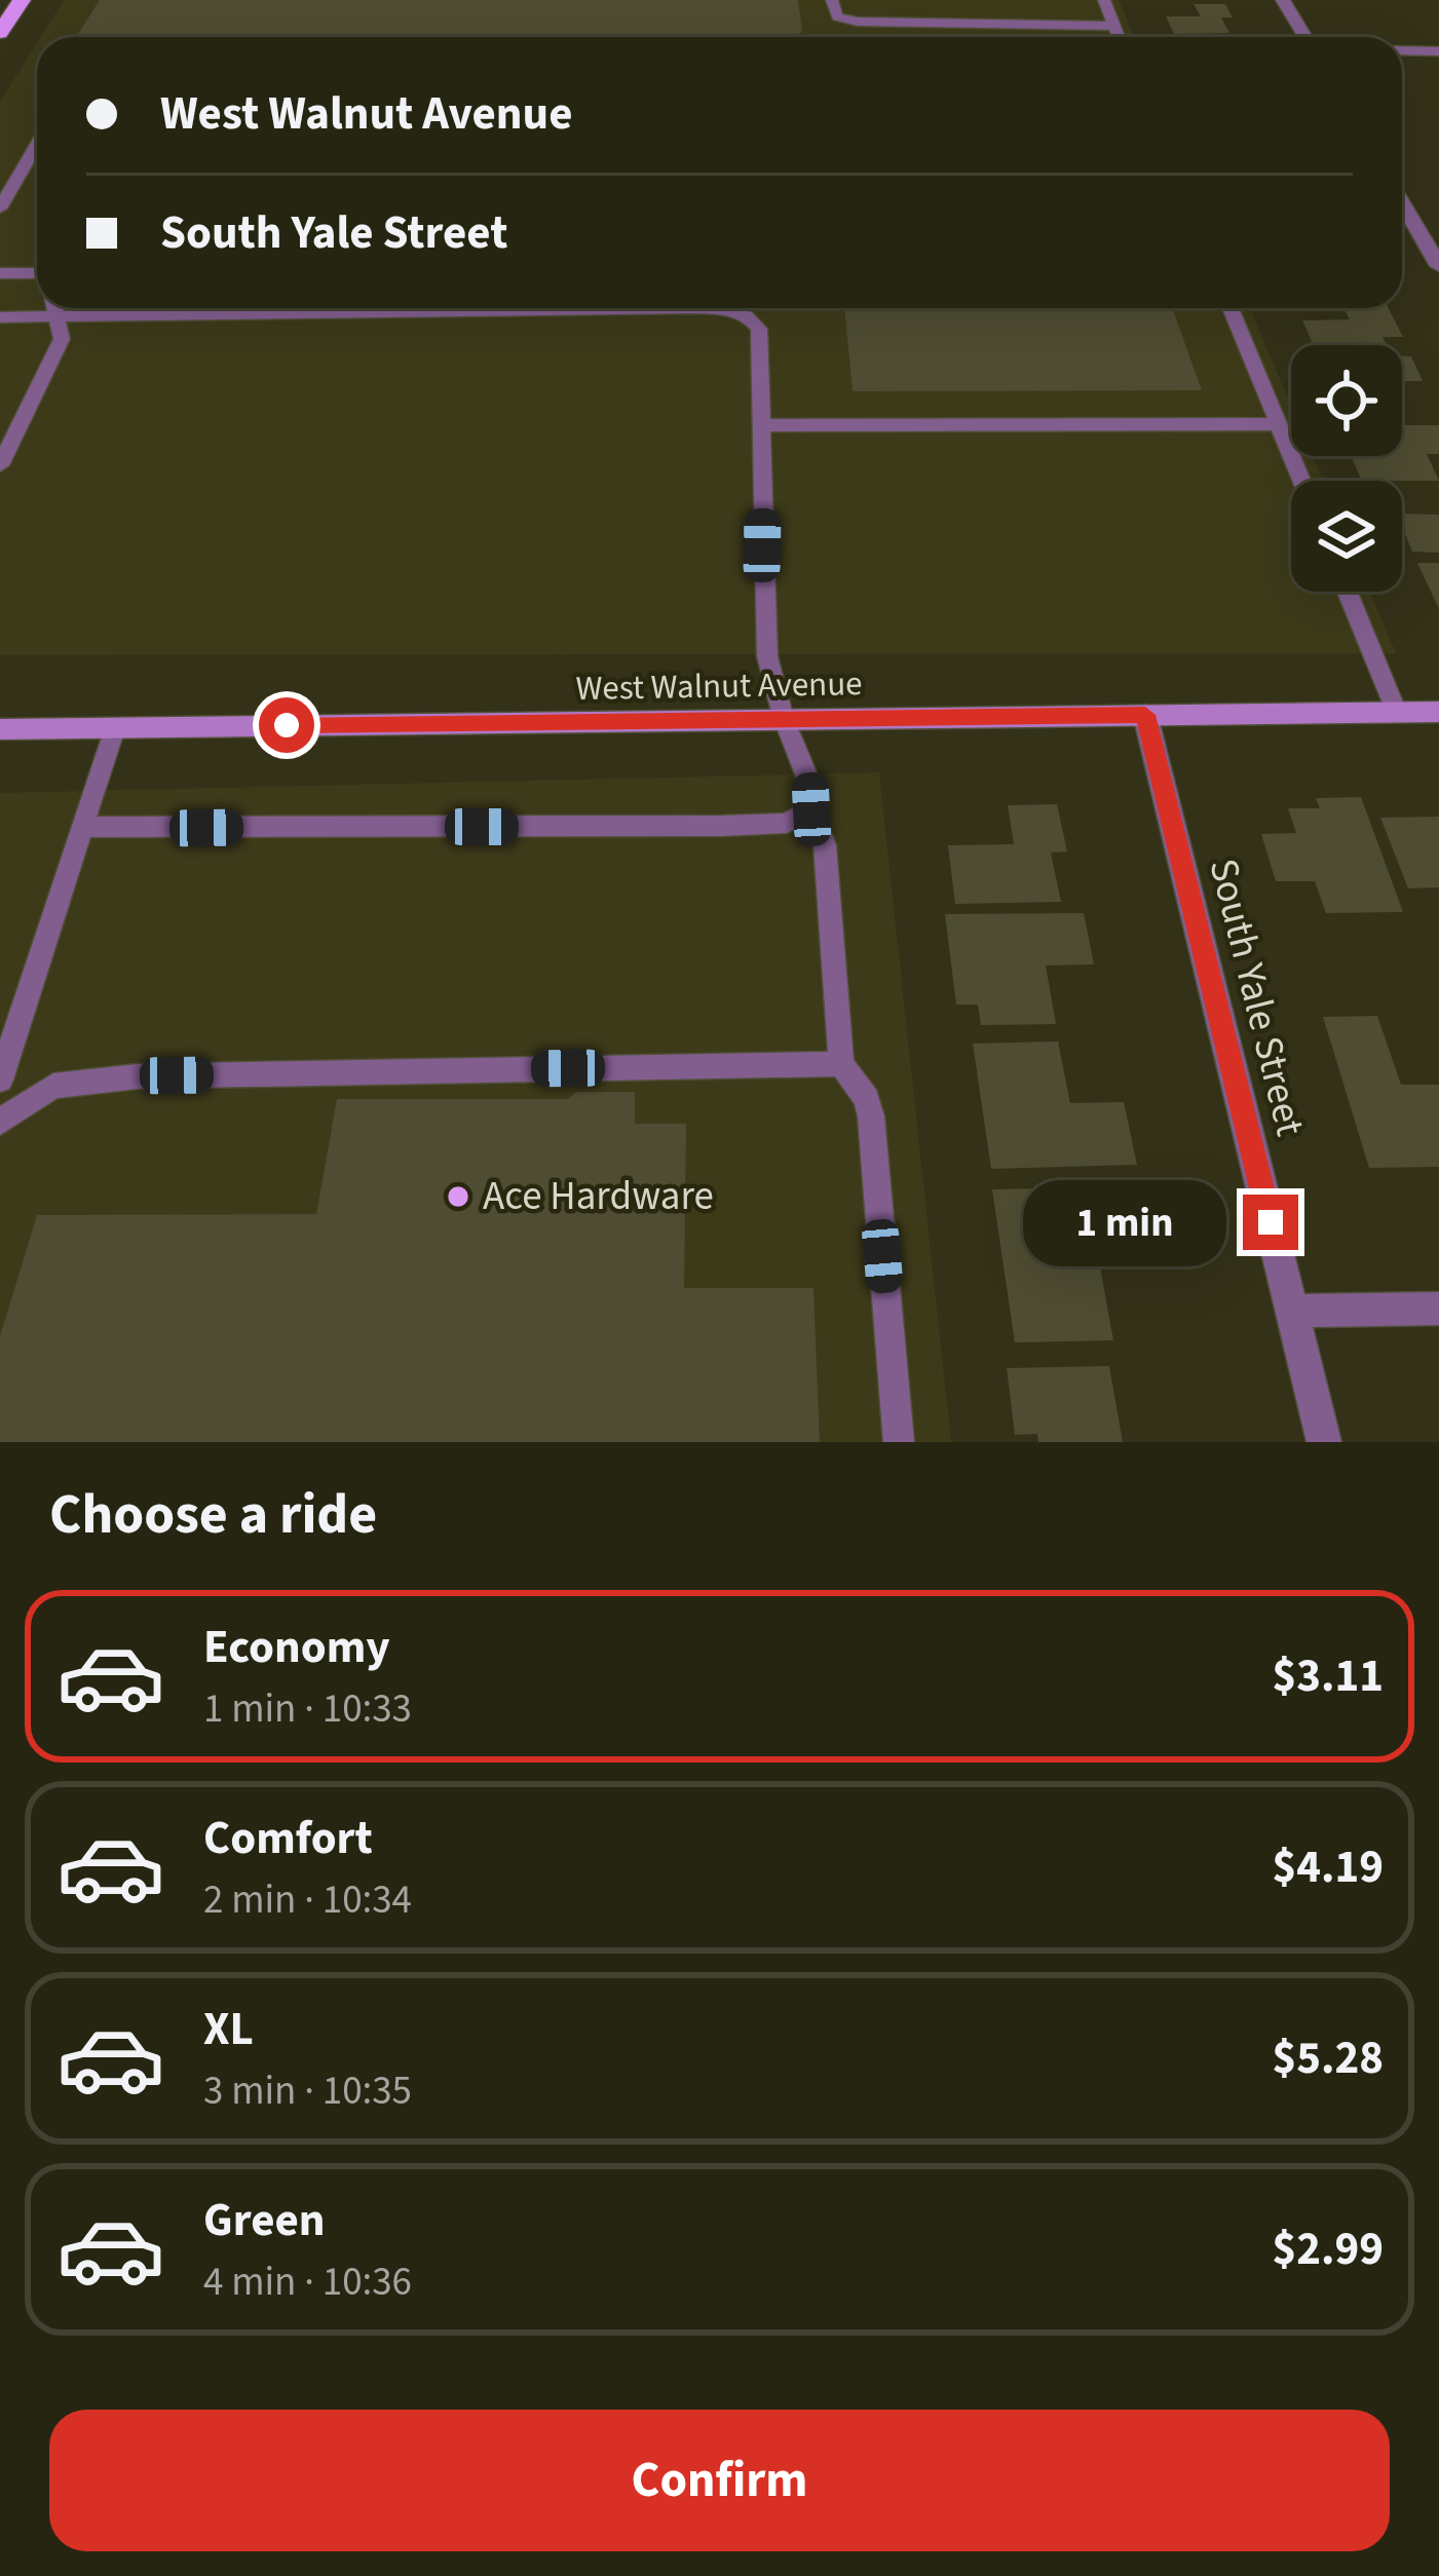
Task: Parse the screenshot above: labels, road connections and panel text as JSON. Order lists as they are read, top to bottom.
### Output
{
  "streets": {
    "main road": ["West Walnut Avenue"],
    "street": ["South Yale Street"]
  },
  "crossings": [
    ["West Walnut Avenue", "South Yale Street"]
  ],
  "places": ["Ace Hardware"],
  "page": {
    "banner": ["West Walnut Avenue", "South Yale Street"],
    "bubble": "1 min",
    "heading": "Choose a ride",
    "list": [
      {
        "name": "Economy",
        "note": "1 min · 10:33",
        "value": "$3.11"
      },
      {
        "name": "Comfort",
        "note": "2 min · 10:34",
        "value": "$4.19"
      },
      {
        "name": "XL",
        "note": "3 min · 10:35",
        "value": "$5.28"
      },
      {
        "name": "Green",
        "note": "4 min · 10:36",
        "value": "$2.99"
      }
    ],
    "buttons": "Confirm"
  }
}
